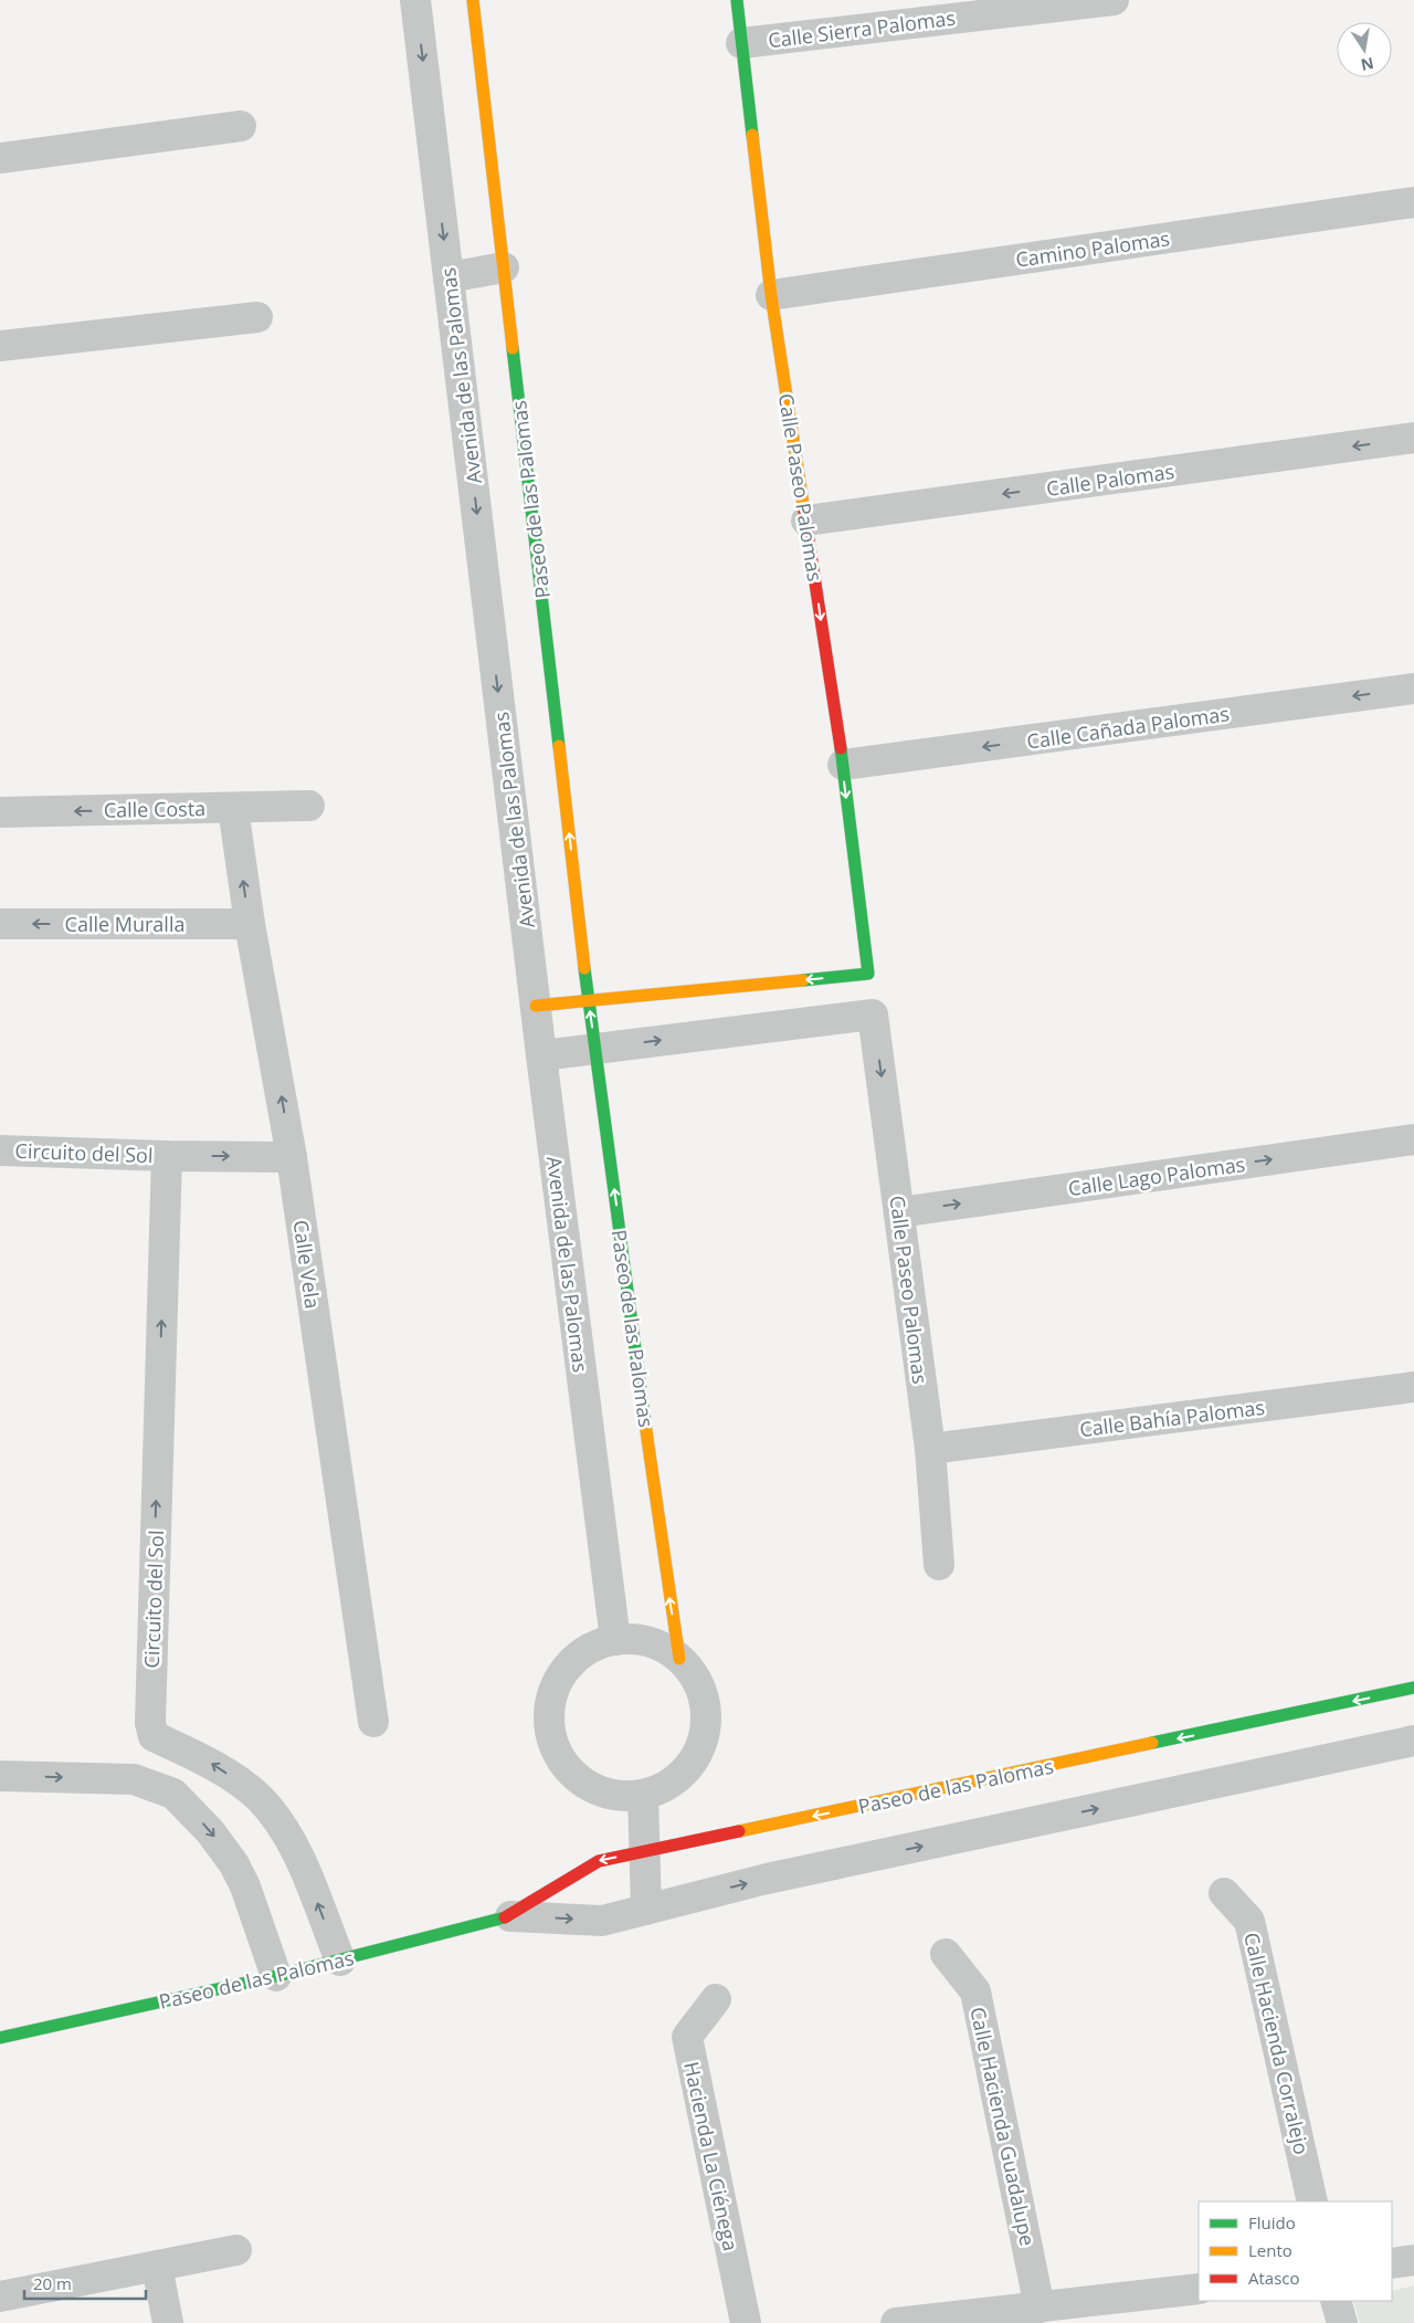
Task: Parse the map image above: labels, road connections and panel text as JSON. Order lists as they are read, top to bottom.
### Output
{
  "streets": {
    "street": [
      "Calle Sierra Palomas",
      "Camino Palomas",
      "Avenida de las Palomas",
      "Calle Palomas",
      "Calle Paseo Palomas",
      "Paseo de las Palomas",
      "Calle Cañada Palomas",
      "Calle Costa",
      "Calle Muralla",
      "Circuito del Sol",
      "Calle Lago Palomas",
      "Calle Vela",
      "Calle Bahía Palomas",
      "Calle Hacienda Corralejo",
      "Calle Hacienda Guadalupe",
      "Hacienda La Ciénega"
    ]
  },
  "crossings": [
    ["Calle Sierra Palomas", "Calle Paseo Palomas"],
    ["Camino Palomas", "Calle Paseo Palomas"],
    ["Avenida de las Palomas", "Paseo de las Palomas"],
    ["Calle Palomas", "Calle Paseo Palomas"],
    ["Calle Paseo Palomas", "Paseo de las Palomas"],
    ["Calle Paseo Palomas", "Calle Cañada Palomas"],
    ["Calle Paseo Palomas", "Calle Lago Palomas"],
    ["Calle Paseo Palomas", "Calle Bahía Palomas"],
    ["Paseo de las Palomas", "Circuito del Sol"],
    ["Calle Costa", "Calle Vela"],
    ["Calle Muralla", "Calle Vela"],
    ["Circuito del Sol", "Calle Vela"]
  ],
  "one_way": [
    "Avenida de las Palomas",
    "Calle Palomas",
    "Calle Cañada Palomas",
    "Calle Costa",
    "Calle Muralla",
    "Calle Lago Palomas",
    "Calle Vela"
  ],
  "legend": ["Fluido", "Lento", "Atasco"],
  "scale_bar": "20 m",
  "north": "bottom"
}
